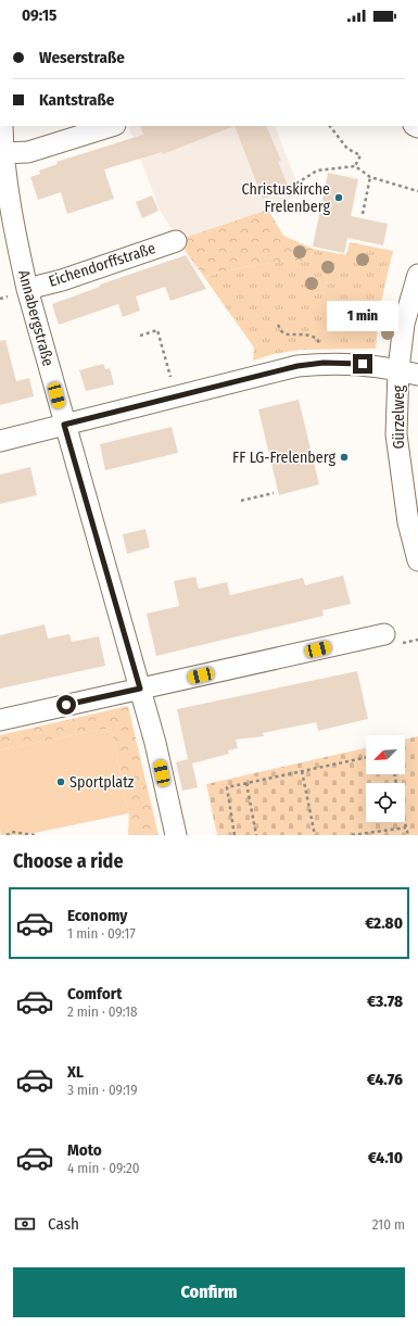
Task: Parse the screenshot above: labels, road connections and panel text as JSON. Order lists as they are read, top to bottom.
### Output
{
  "streets": {
    "street": ["Eichendorffstraße", "Annabergstraße", "Gürzelweg"]
  },
  "crossings": [
    ["Eichendorffstraße", "Annabergstraße"]
  ],
  "places": ["Christuskirche Frelenberg", "FF LG-Frelenberg", "Sportplatz"],
  "north": "bottom left",
  "page": {
    "status": "09:15",
    "banner": ["Weserstraße", "Kantstraße"],
    "bubble": "1 min",
    "heading": "Choose a ride",
    "list": [
      {
        "name": "Economy",
        "note": "1 min · 09:17",
        "value": "€2.80"
      },
      {
        "name": "Comfort",
        "note": "2 min · 09:18",
        "value": "€3.78"
      },
      {
        "name": "XL",
        "note": "3 min · 09:19",
        "value": "€4.76"
      },
      {
        "name": "Moto",
        "note": "4 min · 09:20",
        "value": "€4.10"
      }
    ],
    "pay": ["Cash", "210 m"],
    "buttons": "Confirm"
  }
}
